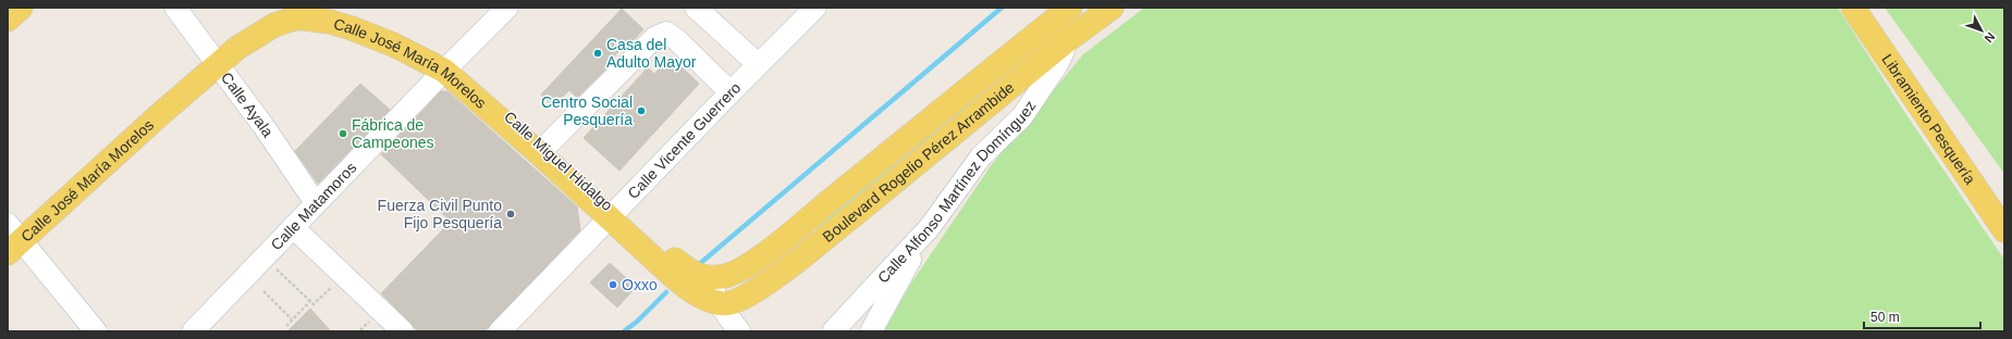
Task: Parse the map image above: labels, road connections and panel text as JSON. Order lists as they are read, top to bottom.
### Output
{
  "streets": {
    "main road": [
      "Calle José María Morelos",
      "Libramiento Pesquería",
      "Calle Miguel Hidalgo",
      "Boulevard Rogelio Pérez Arrambide"
    ],
    "street": [
      "Calle Ayala",
      "Calle Vicente Guerrero",
      "Calle Alfonso Martínez Domínguez",
      "Calle Matamoros"
    ]
  },
  "crossings": [
    ["Calle José María Morelos", "Calle Ayala"],
    ["Calle José María Morelos", "Calle Vicente Guerrero"],
    ["Calle José María Morelos", "Calle Miguel Hidalgo"],
    ["Calle José María Morelos", "Boulevard Rogelio Pérez Arrambide"],
    ["Calle José María Morelos", "Calle Matamoros"],
    ["Calle Ayala", "Calle Matamoros"],
    ["Calle Vicente Guerrero", "Calle Miguel Hidalgo"],
    ["Calle Miguel Hidalgo", "Boulevard Rogelio Pérez Arrambide"],
    ["Boulevard Rogelio Pérez Arrambide", "Calle Alfonso Martínez Domínguez"]
  ],
  "places": [
    "Casa del Adulto Mayor",
    "Centro Social Pesquería",
    "Fábrica de Campeones",
    "Fuerza Civil Punto Fijo Pesquería",
    "Oxxo"
  ],
  "scale_bar": "50 m",
  "north": "bottom right"
}
